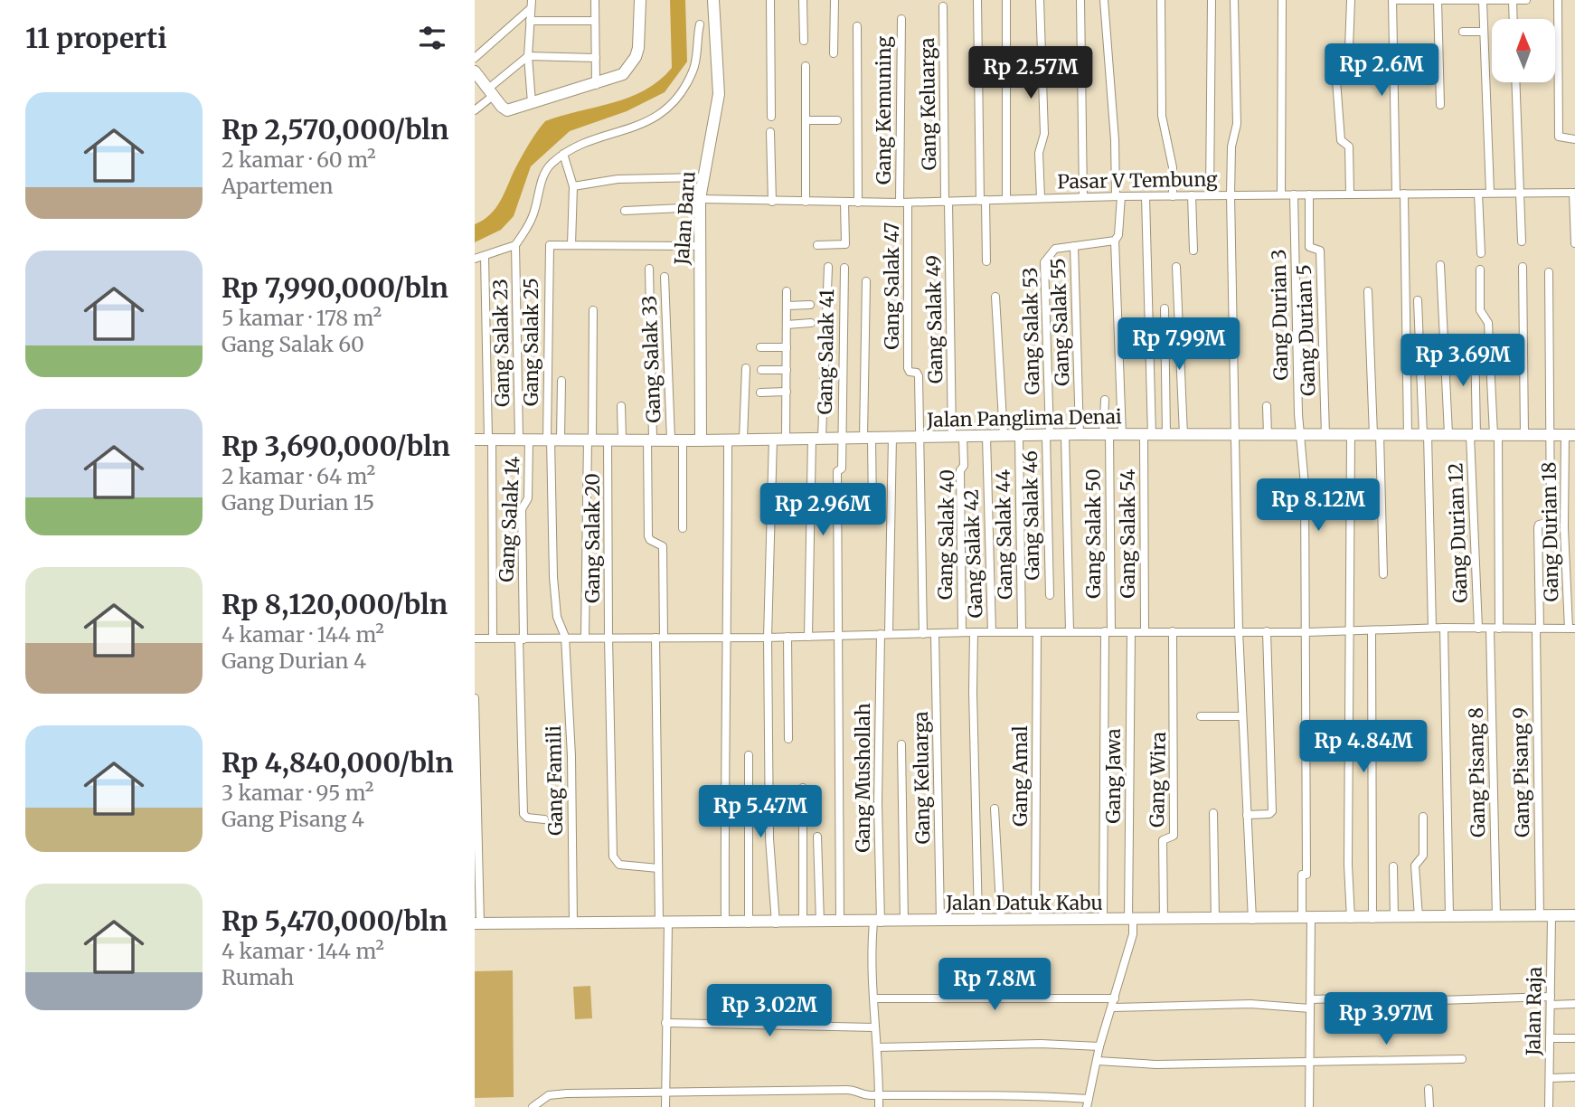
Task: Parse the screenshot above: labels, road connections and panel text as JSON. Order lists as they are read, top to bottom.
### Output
{
  "streets": {
    "main road": ["Jalan Baru", "Jalan Panglima Denai", "Jalan Datuk Kabu"],
    "street": [
      "Gang Keluarga",
      "Gang Kemuning",
      "Pasar V Tembung",
      "Gang Salak 47",
      "Gang Durian 3",
      "Gang Salak 49",
      "Gang Salak 55",
      "Gang Durian 5",
      "Gang Salak 53",
      "Gang Salak 25",
      "Gang Salak 23",
      "Gang Salak 41",
      "Gang Salak 33",
      "Gang Salak 46",
      "Gang Salak 14",
      "Gang Durian 18",
      "Gang Durian 12",
      "Gang Salak 50",
      "Gang Salak 54",
      "Gang Salak 40",
      "Gang Salak 44",
      "Gang Salak 20",
      "Gang Salak 42",
      "Gang Pisang 8",
      "Gang Pisang 9",
      "Gang Amal",
      "Gang Jawa",
      "Gang Mushollah",
      "Gang Wira",
      "Gang Famili",
      "Jalan Raja"
    ]
  },
  "crossings": [
    ["Gang Keluarga", "Pasar V Tembung"],
    ["Gang Keluarga", "Gang Salak 49"],
    ["Gang Keluarga", "Jalan Datuk Kabu"],
    ["Gang Kemuning", "Pasar V Tembung"],
    ["Gang Kemuning", "Gang Salak 47"],
    ["Pasar V Tembung", "Jalan Baru"],
    ["Pasar V Tembung", "Gang Salak 47"],
    ["Pasar V Tembung", "Gang Durian 3"],
    ["Pasar V Tembung", "Gang Salak 49"],
    ["Pasar V Tembung", "Gang Durian 5"],
    ["Pasar V Tembung", "Gang Salak 54"],
    ["Jalan Baru", "Jalan Panglima Denai"],
    ["Gang Salak 47", "Jalan Panglima Denai"],
    ["Gang Durian 3", "Jalan Panglima Denai"],
    ["Gang Durian 3", "Jalan Datuk Kabu"],
    ["Gang Salak 49", "Jalan Panglima Denai"],
    ["Gang Salak 49", "Gang Salak 40"],
    ["Gang Salak 55", "Gang Salak 53"],
    ["Gang Salak 55", "Jalan Panglima Denai"],
    ["Gang Durian 5", "Jalan Panglima Denai"],
    ["Gang Salak 53", "Jalan Panglima Denai"],
    ["Gang Salak 53", "Gang Salak 46"],
    ["Gang Salak 25", "Jalan Panglima Denai"],
    ["Gang Salak 25", "Gang Famili"],
    ["Gang Salak 23", "Jalan Panglima Denai"],
    ["Gang Salak 23", "Gang Salak 14"],
    ["Gang Salak 41", "Jalan Panglima Denai"],
    ["Gang Salak 41", "Jalan Datuk Kabu"],
    ["Gang Salak 33", "Jalan Panglima Denai"],
    ["Jalan Panglima Denai", "Gang Salak 46"],
    ["Jalan Panglima Denai", "Gang Salak 14"],
    ["Jalan Panglima Denai", "Gang Durian 18"],
    ["Jalan Panglima Denai", "Gang Durian 12"],
    ["Jalan Panglima Denai", "Gang Salak 50"],
    ["Jalan Panglima Denai", "Gang Salak 54"],
    ["Jalan Panglima Denai", "Gang Salak 40"],
    ["Jalan Panglima Denai", "Gang Salak 44"],
    ["Jalan Panglima Denai", "Gang Salak 20"],
    ["Jalan Panglima Denai", "Gang Salak 42"],
    ["Jalan Panglima Denai", "Gang Pisang 8"],
    ["Jalan Panglima Denai", "Gang Pisang 9"],
    ["Jalan Panglima Denai", "Gang Mushollah"],
    ["Jalan Panglima Denai", "Gang Famili"],
    ["Gang Salak 50", "Jalan Datuk Kabu"],
    ["Gang Pisang 8", "Jalan Datuk Kabu"],
    ["Gang Pisang 9", "Jalan Datuk Kabu"],
    ["Gang Pisang 9", "Jalan Raja"],
    ["Gang Amal", "Jalan Datuk Kabu"],
    ["Gang Jawa", "Jalan Datuk Kabu"],
    ["Gang Mushollah", "Jalan Datuk Kabu"],
    ["Gang Wira", "Jalan Datuk Kabu"],
    ["Gang Famili", "Jalan Datuk Kabu"],
    ["Jalan Datuk Kabu", "Jalan Raja"]
  ],
  "north": "top",
  "page": {
    "heading": "11 properti",
    "price": [
      "Rp 2.6M",
      "Rp 2.57M",
      "Rp 7.99M",
      "Rp 3.69M",
      "Rp 8.12M",
      "Rp 2.96M",
      "Rp 4.84M",
      "Rp 5.47M",
      "Rp 7.8M",
      "Rp 3.02M",
      "Rp 3.97M"
    ],
    "list": [
      {
        "name": "Rp 2,570,000/bln",
        "note": "2 kamar · 60 m² · Apartemen"
      },
      {
        "name": "Rp 7,990,000/bln",
        "note": "5 kamar · 178 m² · Gang Salak 60"
      },
      {
        "name": "Rp 3,690,000/bln",
        "note": "2 kamar · 64 m² · Gang Durian 15"
      },
      {
        "name": "Rp 8,120,000/bln",
        "note": "4 kamar · 144 m² · Gang Durian 4"
      },
      {
        "name": "Rp 4,840,000/bln",
        "note": "3 kamar · 95 m² · Gang Pisang 4"
      },
      {
        "name": "Rp 5,470,000/bln",
        "note": "4 kamar · 144 m² · Rumah"
      }
    ]
  }
}
